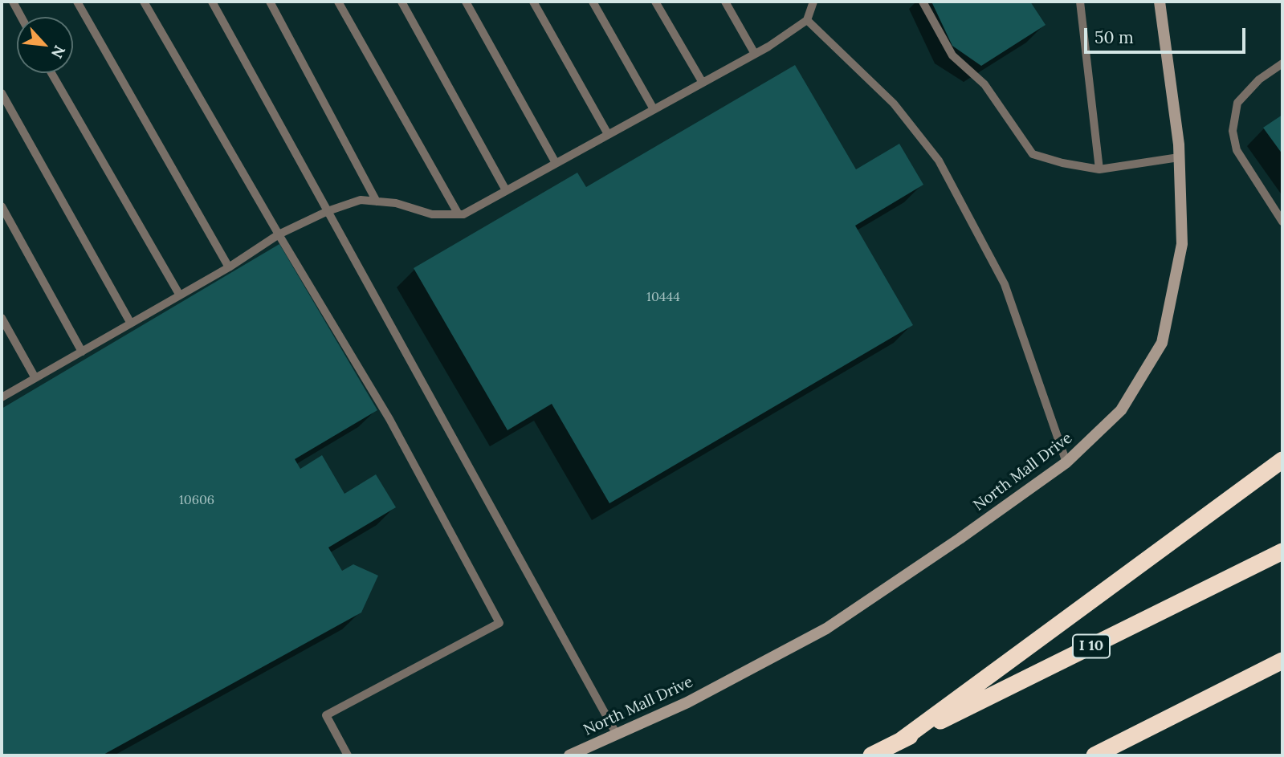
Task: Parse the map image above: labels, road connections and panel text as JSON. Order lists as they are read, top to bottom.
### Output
{
  "streets": {
    "highway": ["I 10"],
    "street": ["North Mall Drive"]
  },
  "house_numbers": ["10444", "10606"],
  "scale_bar": "50 m",
  "north": "bottom right"
}
